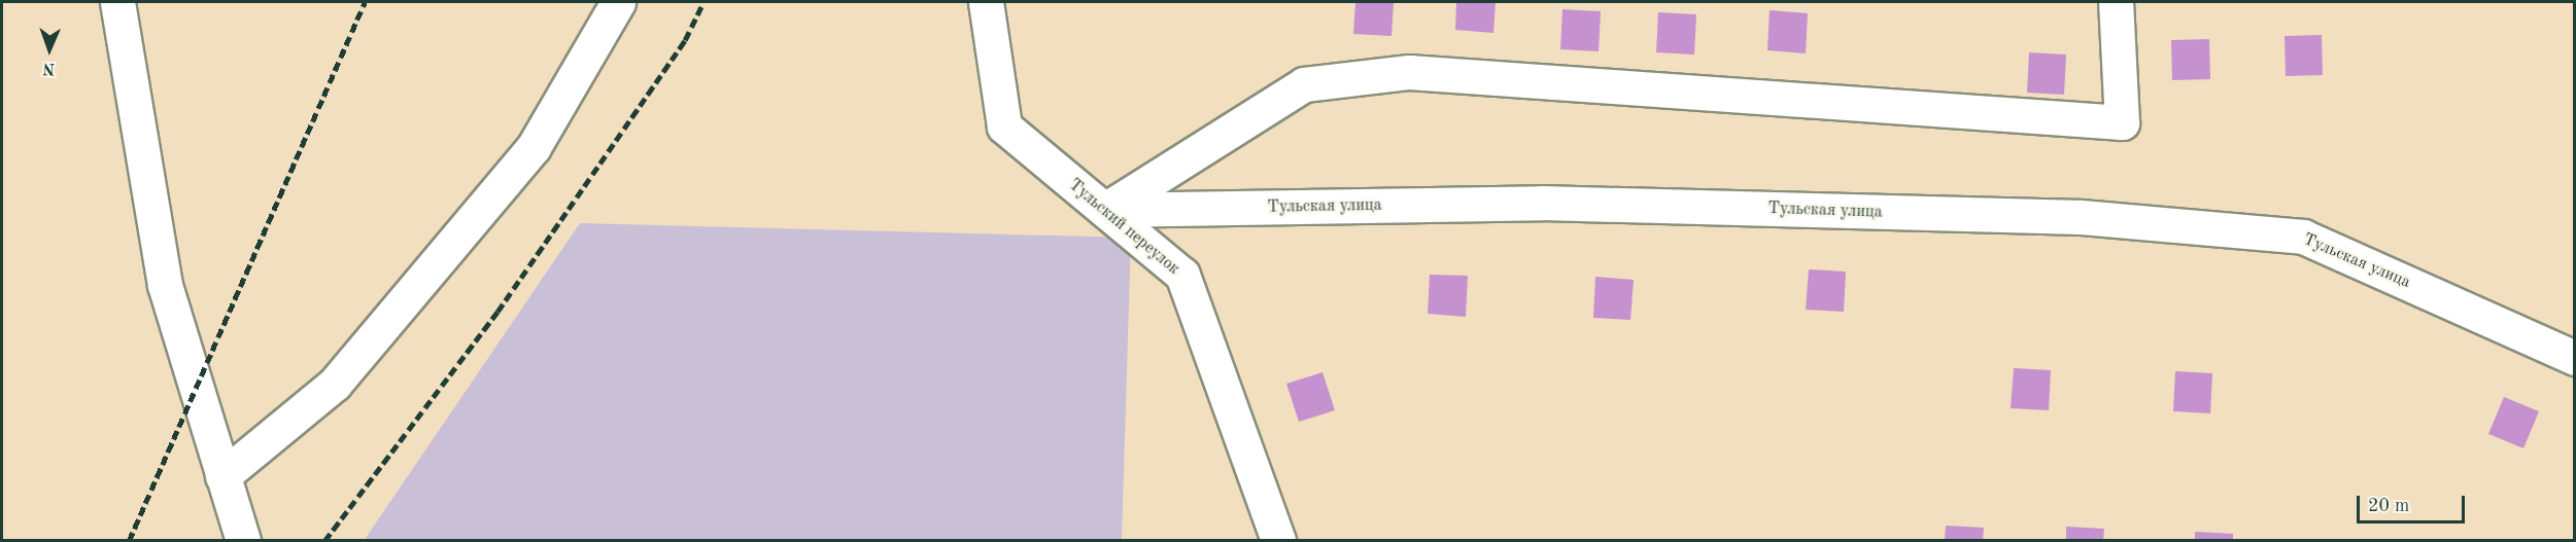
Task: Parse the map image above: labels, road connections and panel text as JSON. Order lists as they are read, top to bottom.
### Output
{
  "streets": {
    "street": ["Тульская улица", "Тульский переулок"]
  },
  "crossings": [
    ["Тульская улица", "Тульский переулок"]
  ],
  "scale_bar": "20 m",
  "north": "bottom"
}
